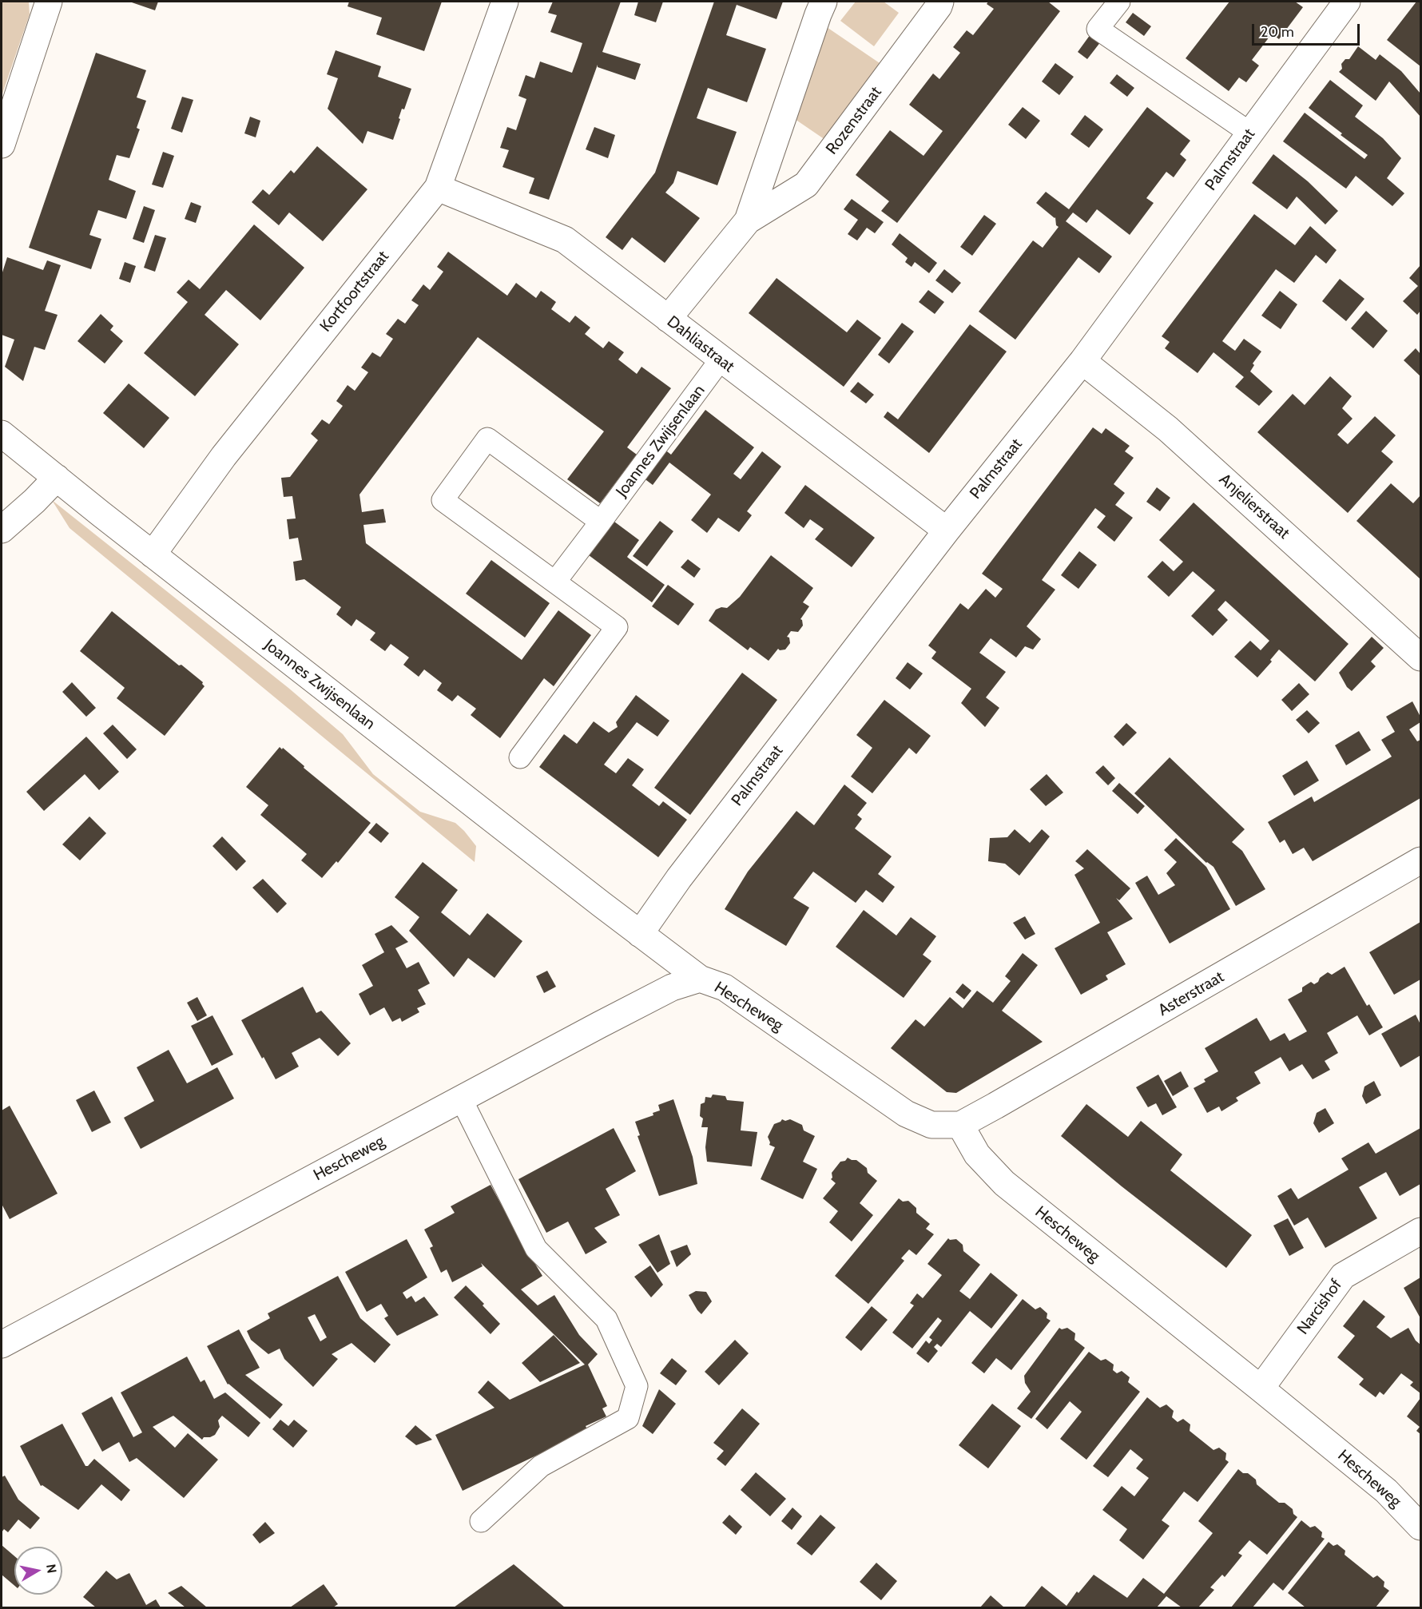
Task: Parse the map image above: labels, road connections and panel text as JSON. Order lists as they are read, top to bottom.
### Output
{
  "streets": {
    "street": [
      "Rozenstraat",
      "Palmstraat",
      "Kortfoortstraat",
      "Dahliastraat",
      "Joannes Zwijsenlaan",
      "Anjelierstraat",
      "Asterstraat",
      "Hescheweg",
      "Narcishof"
    ]
  },
  "crossings": [
    ["Rozenstraat", "Dahliastraat"],
    ["Palmstraat", "Dahliastraat"],
    ["Palmstraat", "Joannes Zwijsenlaan"],
    ["Palmstraat", "Anjelierstraat"],
    ["Palmstraat", "Hescheweg"],
    ["Kortfoortstraat", "Dahliastraat"],
    ["Kortfoortstraat", "Joannes Zwijsenlaan"],
    ["Dahliastraat", "Joannes Zwijsenlaan"],
    ["Joannes Zwijsenlaan", "Hescheweg"],
    ["Asterstraat", "Hescheweg"],
    ["Hescheweg", "Narcishof"]
  ],
  "scale_bar": "20 m",
  "north": "right"
}
